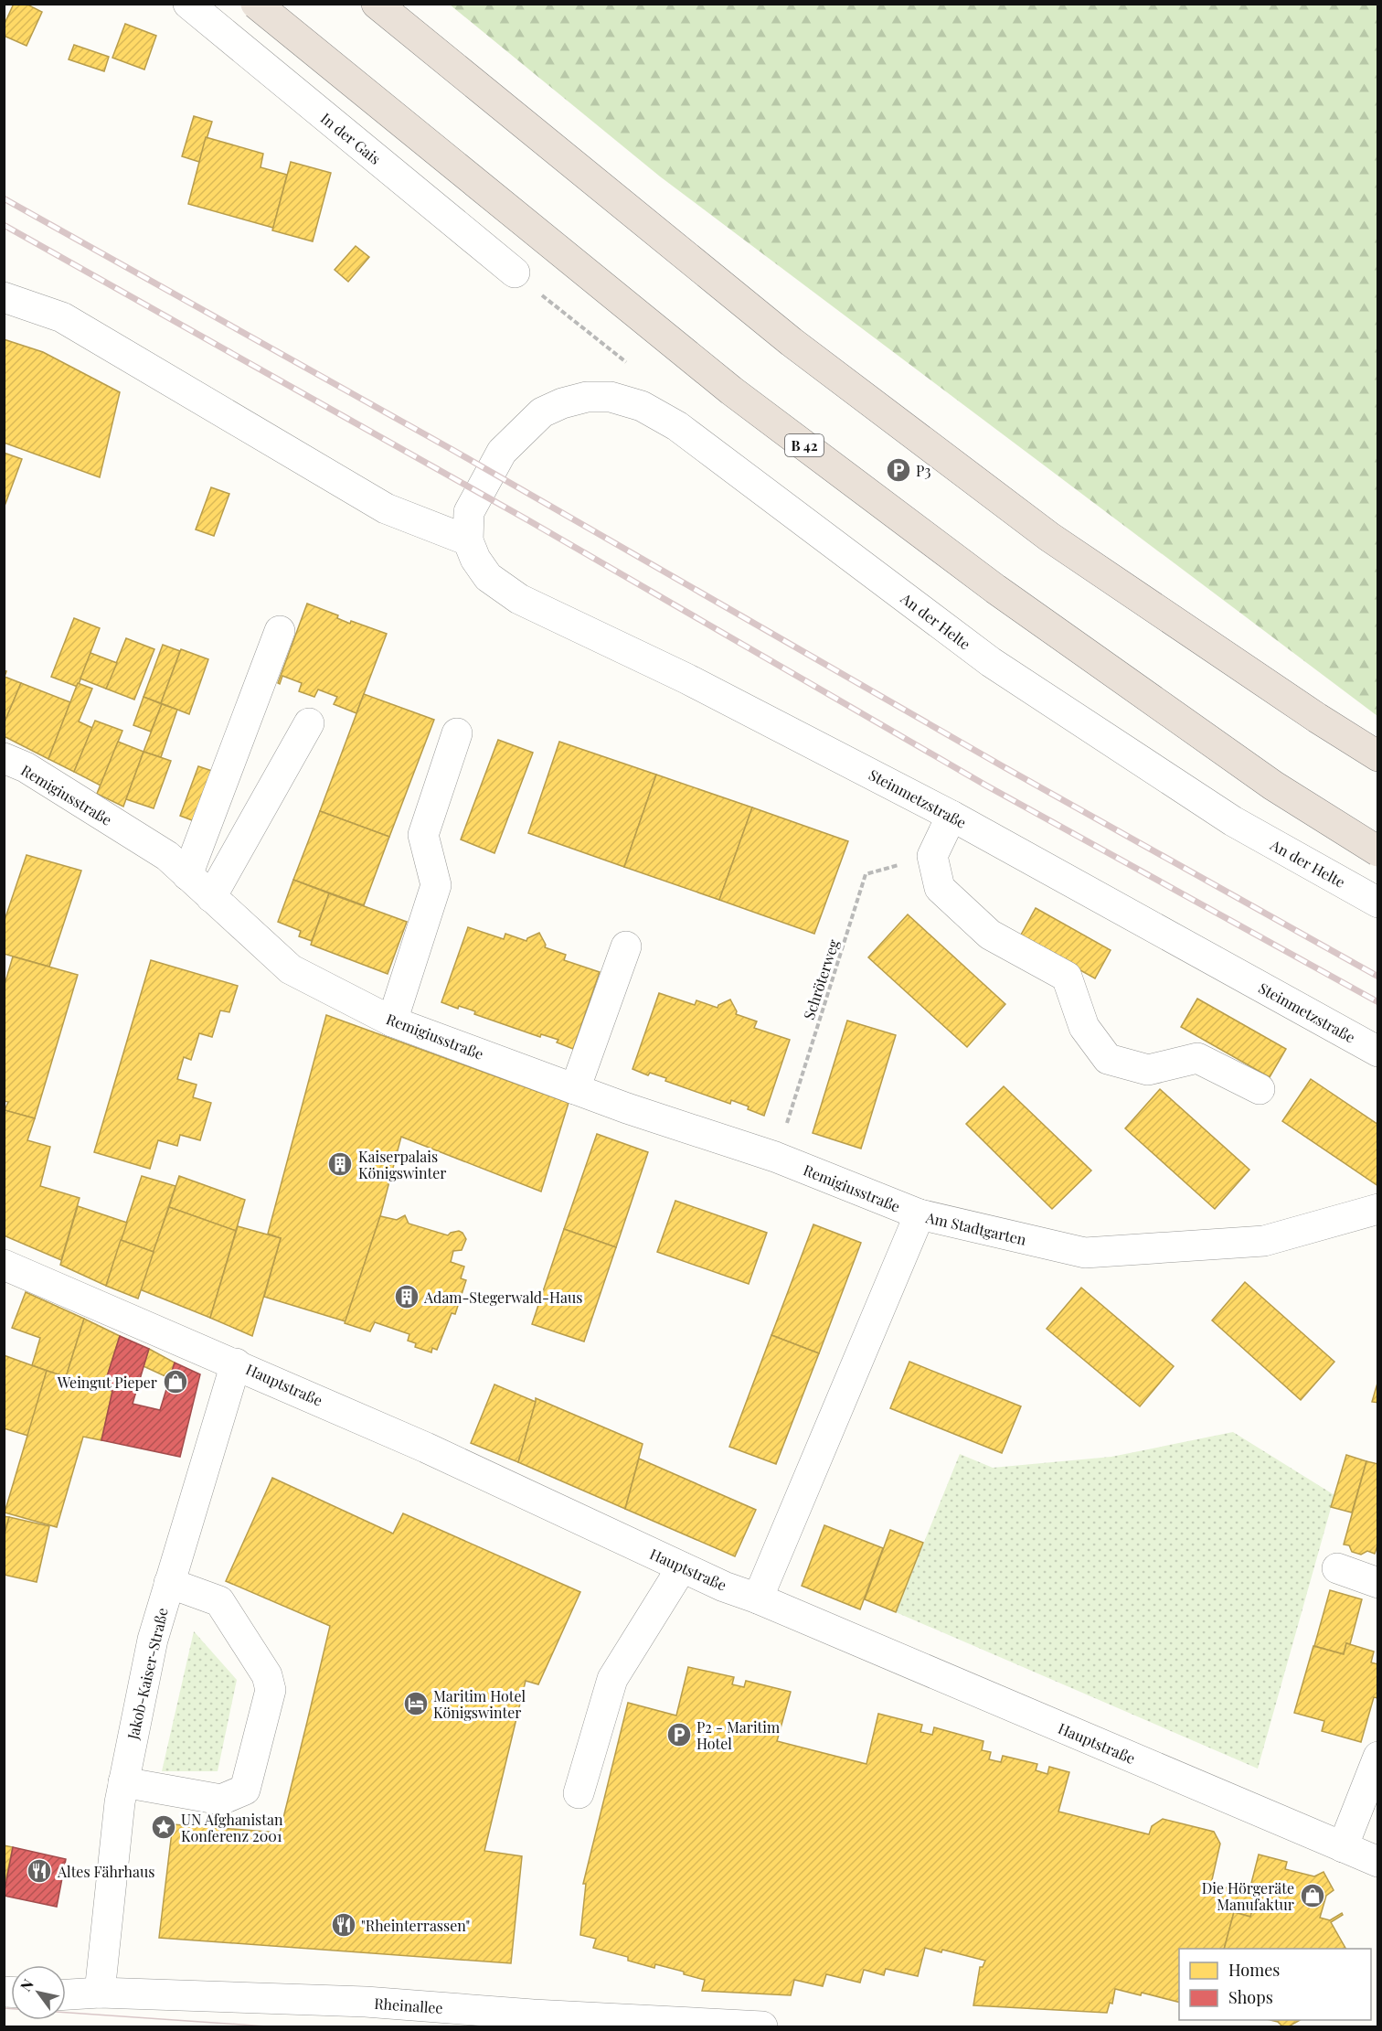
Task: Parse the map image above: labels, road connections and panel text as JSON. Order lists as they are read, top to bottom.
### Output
{
  "streets": {
    "highway": ["B 42"],
    "street": [
      "In der Gais",
      "An der Helte",
      "Remigiusstraße",
      "Steinmetzstraße",
      "Am Stadtgarten",
      "Hauptstraße",
      "Jakob-Kaiser-Straße",
      "Rheinallee"
    ],
    "path": ["Schröterweg"]
  },
  "crossings": [
    ["An der Helte", "Steinmetzstraße"],
    ["Remigiusstraße", "Schröterweg"],
    ["Remigiusstraße", "Am Stadtgarten"],
    ["Am Stadtgarten", "Hauptstraße"],
    ["Hauptstraße", "Jakob-Kaiser-Straße"],
    ["Jakob-Kaiser-Straße", "Rheinallee"]
  ],
  "places": {
    "parking": ["P3", "P2 - Maritim Hotel"],
    "building": ["Kaiserpalais Königswinter", "Adam-Stegerwald-Haus"],
    "shop": ["Weingut Pieper", "Die Hörgeräte Manufaktur"],
    "hotel": ["Maritim Hotel Königswinter"],
    "place": ["UN Afghanistan Konferenz 2001"],
    "restaurant": ["Altes Fährhaus", "\"Rheinterrassen\""]
  },
  "legend": ["Homes", "Shops"],
  "north": "top left"
}
